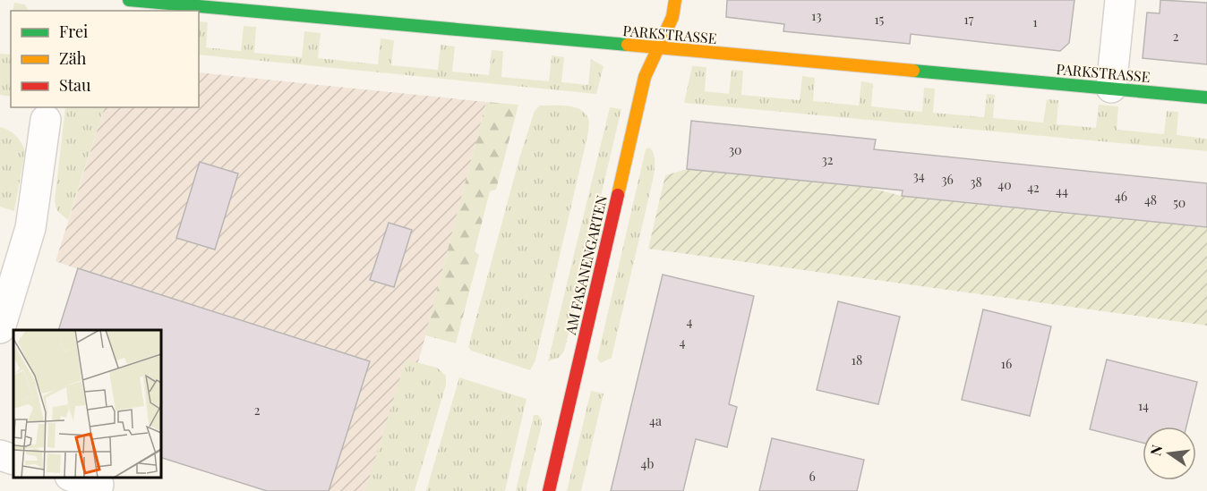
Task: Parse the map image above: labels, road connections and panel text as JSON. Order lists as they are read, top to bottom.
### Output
{
  "streets": {
    "street": ["PARKSTRASSE", "AM FASANENGARTEN"]
  },
  "crossings": [
    ["PARKSTRASSE", "AM FASANENGARTEN"]
  ],
  "house_numbers": [
    "13",
    "15",
    "17",
    "1",
    "2",
    "30",
    "32",
    "34",
    "36",
    "38",
    "40",
    "42",
    "44",
    "46",
    "48",
    "50",
    "4",
    "4",
    "18",
    "16",
    "14",
    "2",
    "4a",
    "4b",
    "6"
  ],
  "legend": ["Frei", "Zäh", "Stau"],
  "north": "left"
}
